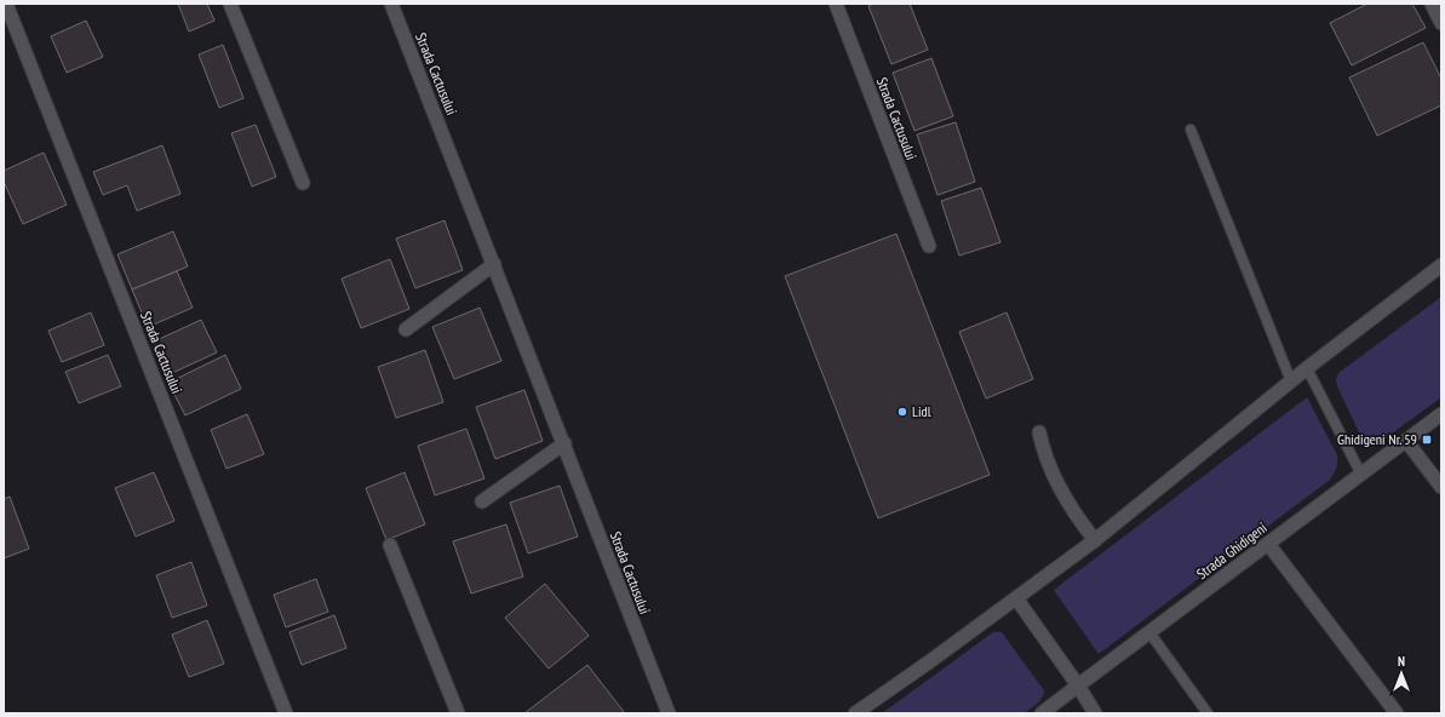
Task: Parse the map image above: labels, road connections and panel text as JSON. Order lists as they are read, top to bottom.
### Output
{
  "streets": {
    "street": ["Strada Cactusului", "Strada Ghidigeni"]
  },
  "places": {
    "other": ["Lidl"],
    "transit": ["Ghidigeni Nr. 59"]
  },
  "north": "top"
}
